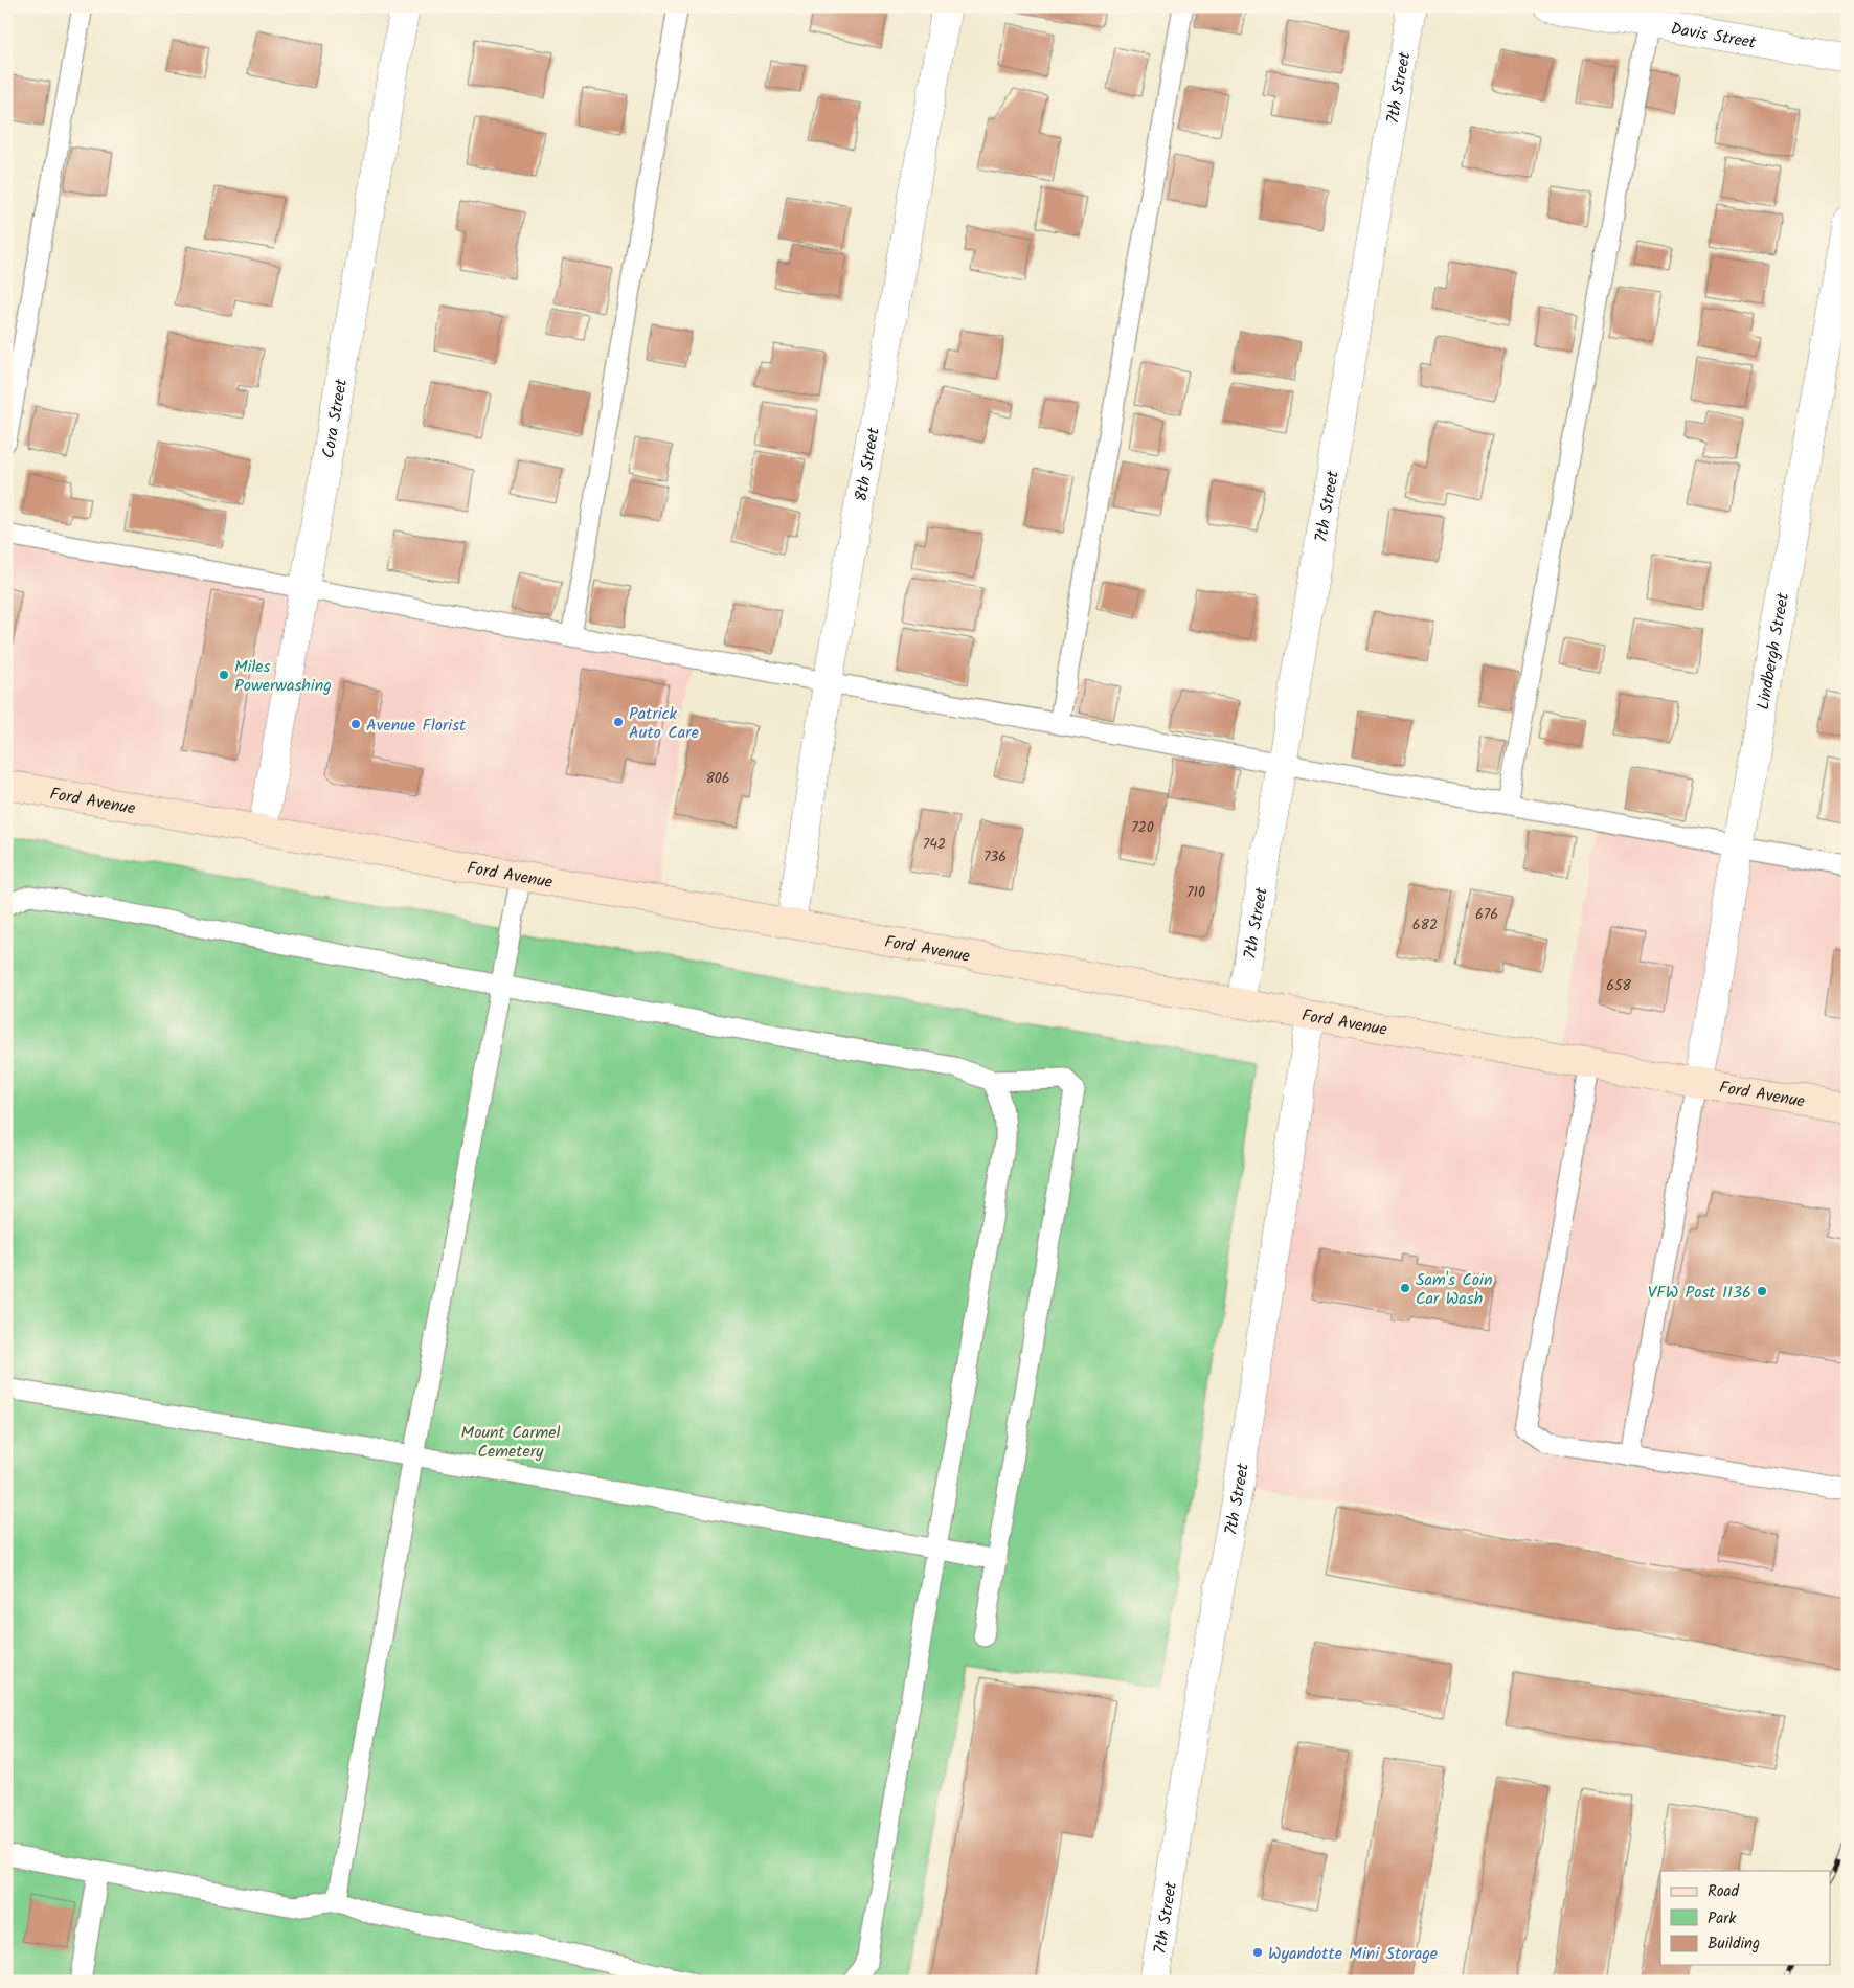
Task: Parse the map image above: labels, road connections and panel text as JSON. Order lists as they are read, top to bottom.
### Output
{
  "streets": {
    "main road": ["Ford Avenue"],
    "street": [
      "Davis Street",
      "7th Street",
      "Cora Street",
      "8th Street",
      "Lindbergh Street"
    ]
  },
  "crossings": [
    ["7th Street", "Ford Avenue"],
    ["Cora Street", "Ford Avenue"],
    ["8th Street", "Ford Avenue"],
    ["Lindbergh Street", "Ford Avenue"]
  ],
  "parks": ["Mount Carmel Cemetery"],
  "places": [
    "Miles Powerwashing",
    "Patrick Auto Care",
    "Avenue Florist",
    "Sam's Coin Car Wash",
    "VFW Post 1136",
    "Wyandotte Mini Storage"
  ],
  "house_numbers": [
    "806",
    "720",
    "742",
    "736",
    "710",
    "676",
    "682",
    "658"
  ],
  "legend": ["Road", "Park", "Building"]
}
